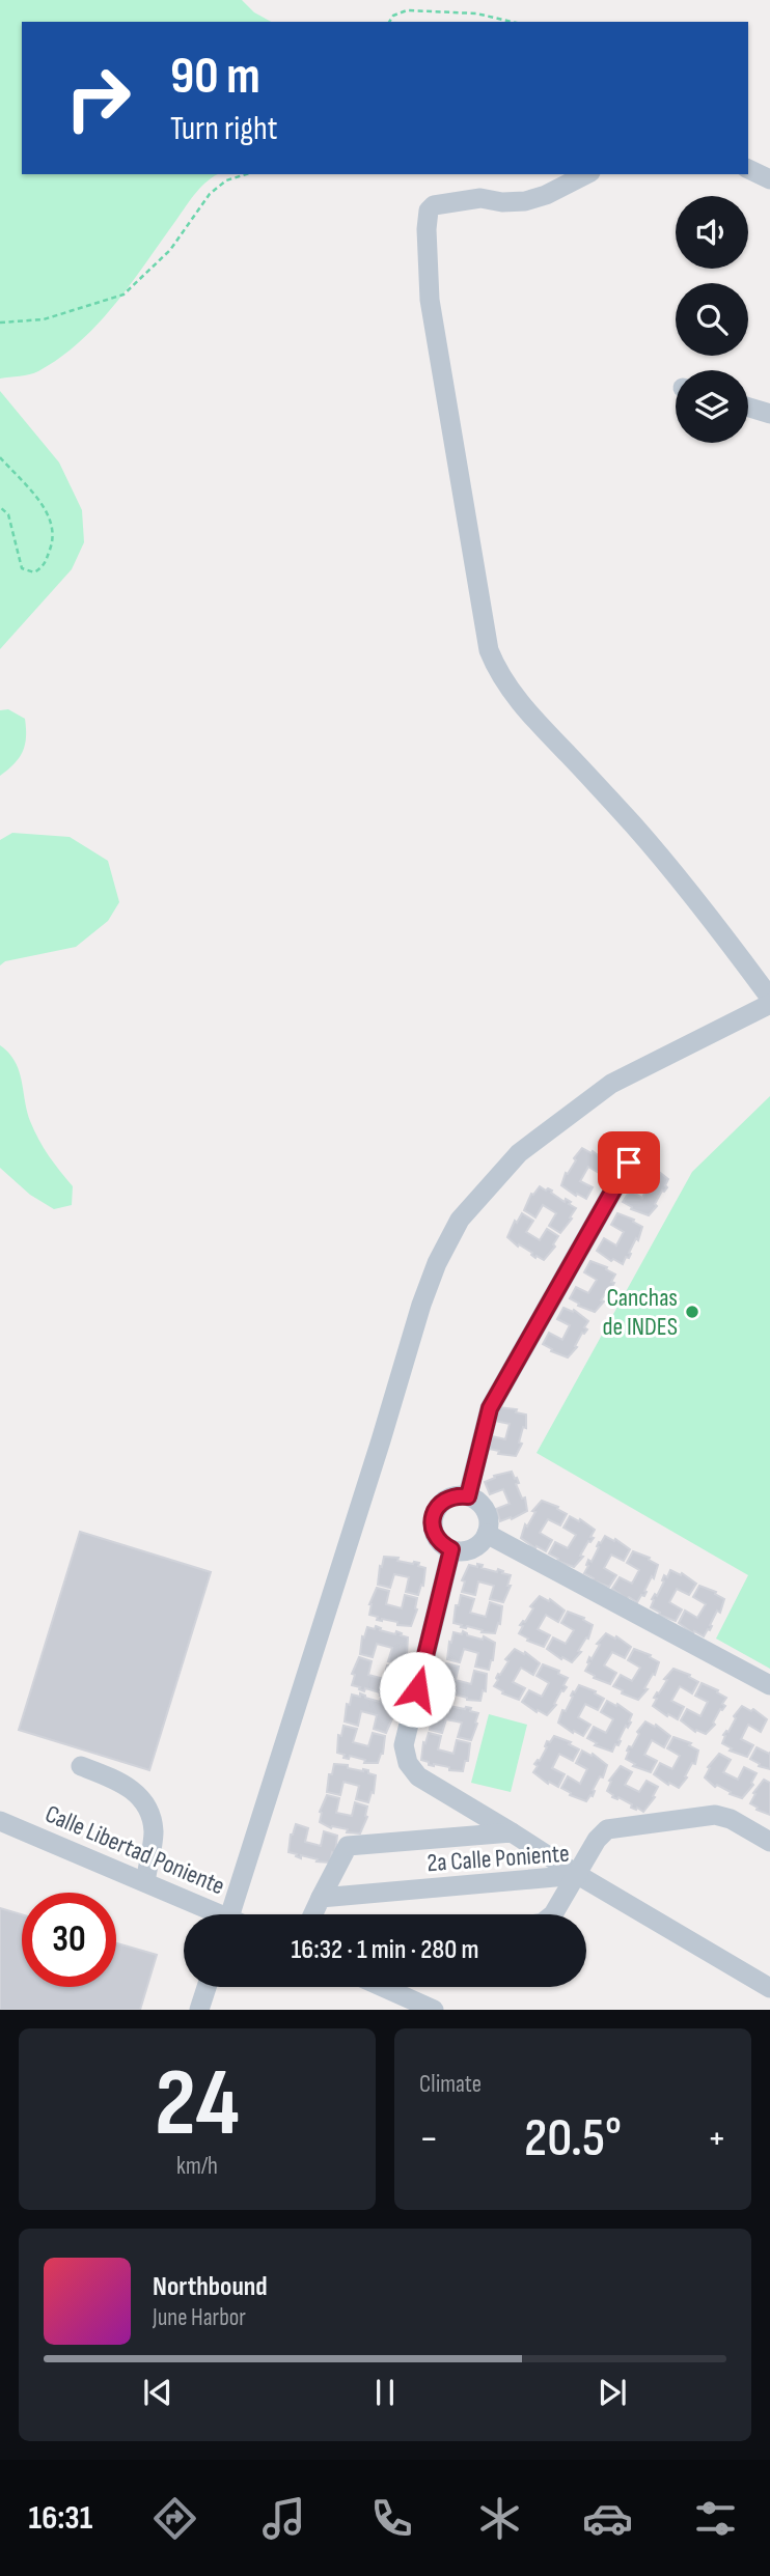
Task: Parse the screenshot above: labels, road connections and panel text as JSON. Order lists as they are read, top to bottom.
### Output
{
  "streets": {
    "street": ["Calle Libertad Poniente", "2a Calle Poniente"]
  },
  "places": ["Canchas de INDES"],
  "page": {
    "turn": ["90 m", "Turn right"],
    "limit": "30",
    "trip": "16:32 · 1 min · 280 m",
    "tile": [
      ["24", "km/h"],
      "Climate"
    ],
    "heat": ["−", "20.5°", "+"],
    "song": ["Northbound", "June Harbor"],
    "tabs": "16:31"
  }
}
